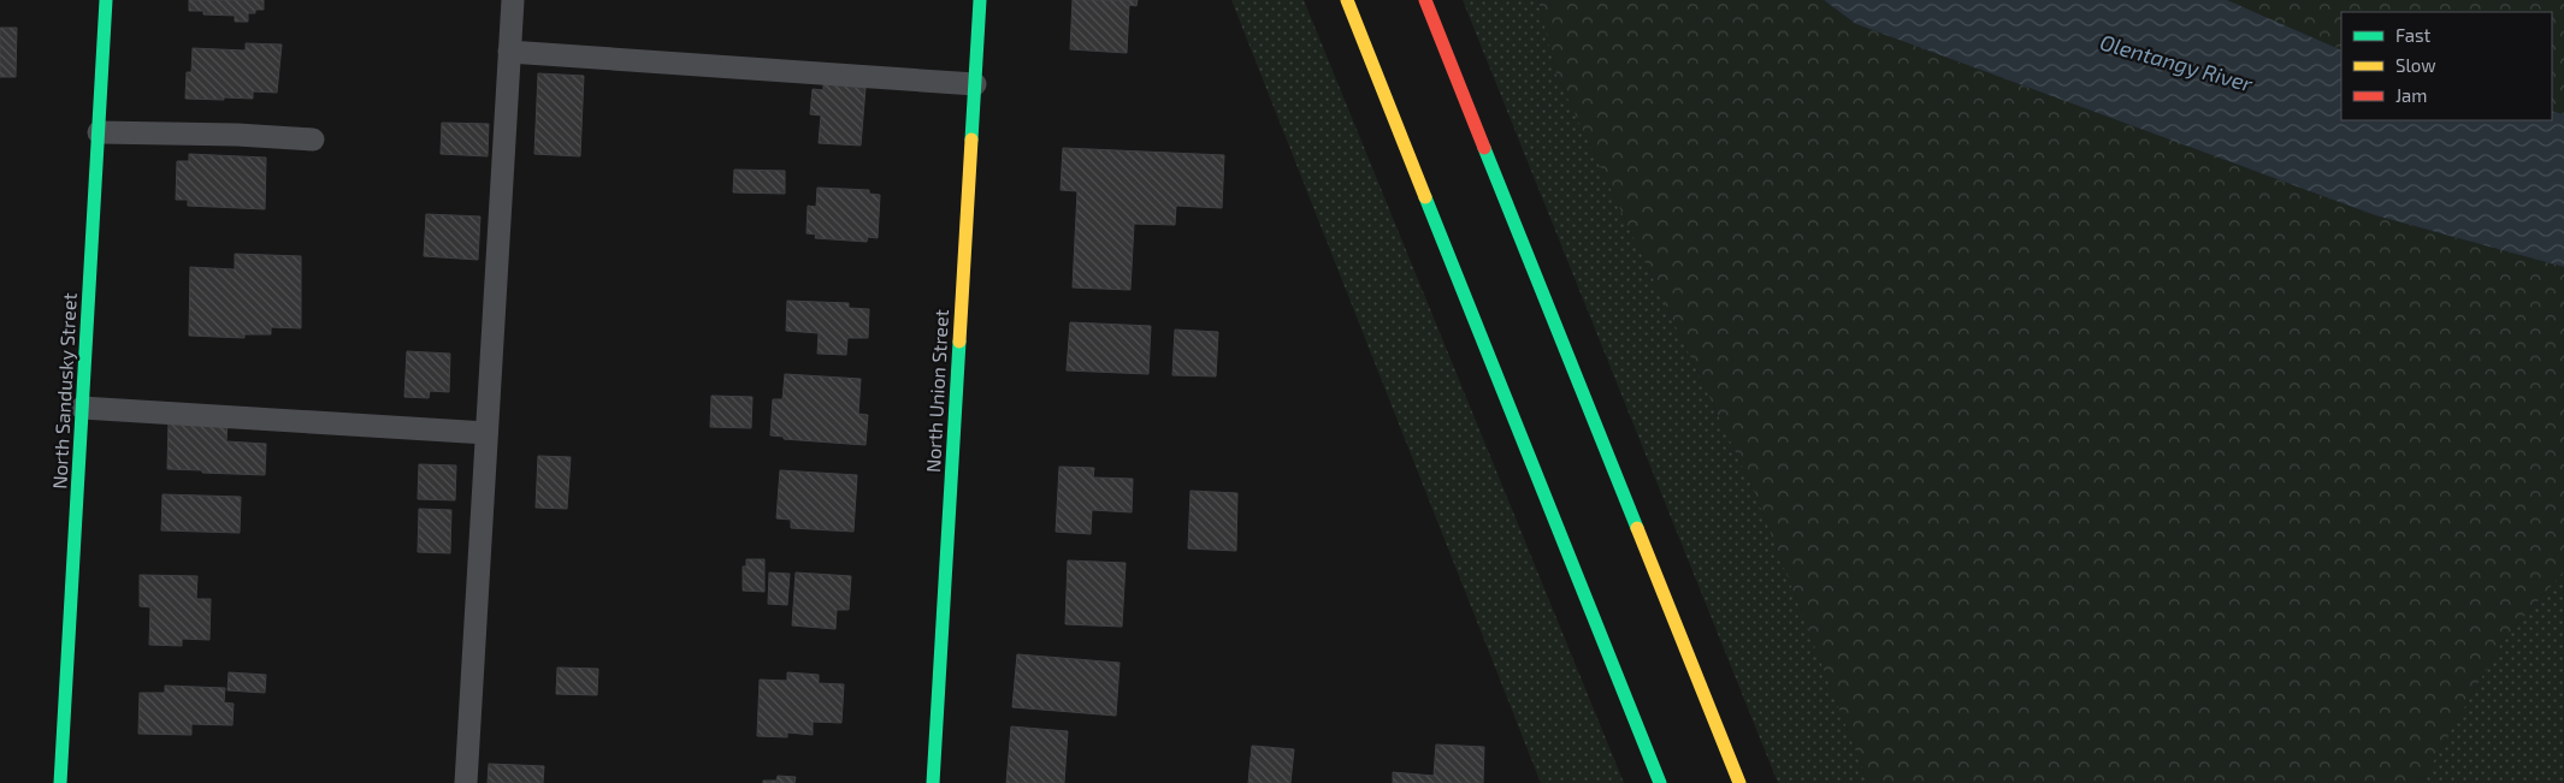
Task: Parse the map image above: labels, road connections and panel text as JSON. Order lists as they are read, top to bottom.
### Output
{
  "streets": {
    "main road": ["North Sandusky Street", "North Union Street"]
  },
  "water": ["Olentangy River"],
  "legend": ["Fast", "Slow", "Jam"]
}
